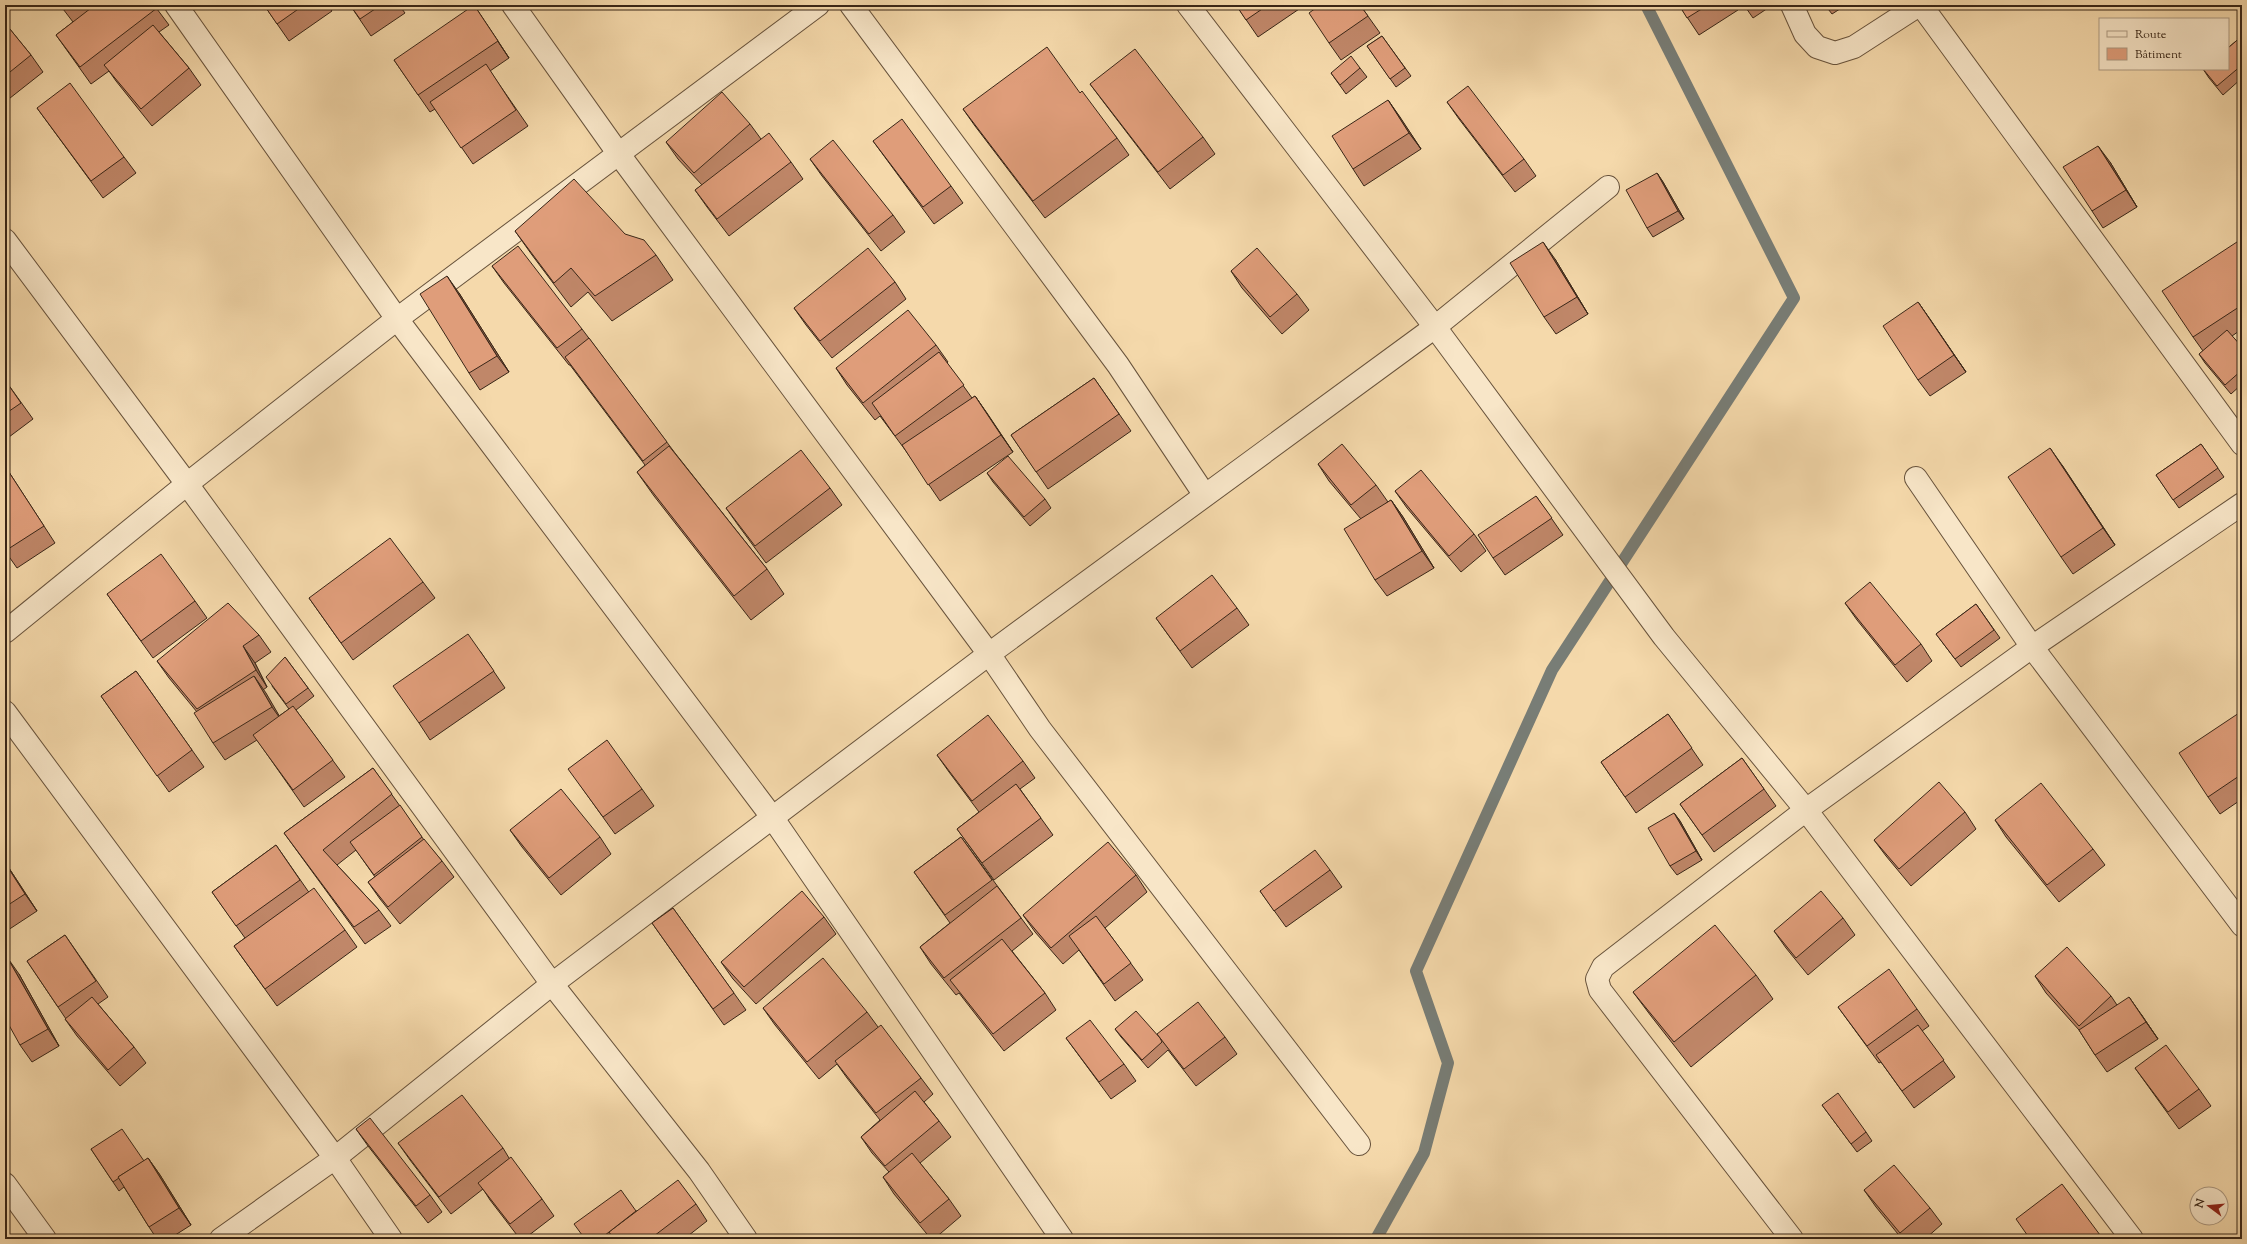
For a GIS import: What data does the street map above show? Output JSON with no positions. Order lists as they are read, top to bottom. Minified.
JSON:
{"legend":["Route","Bâtiment"],"north":"left"}
